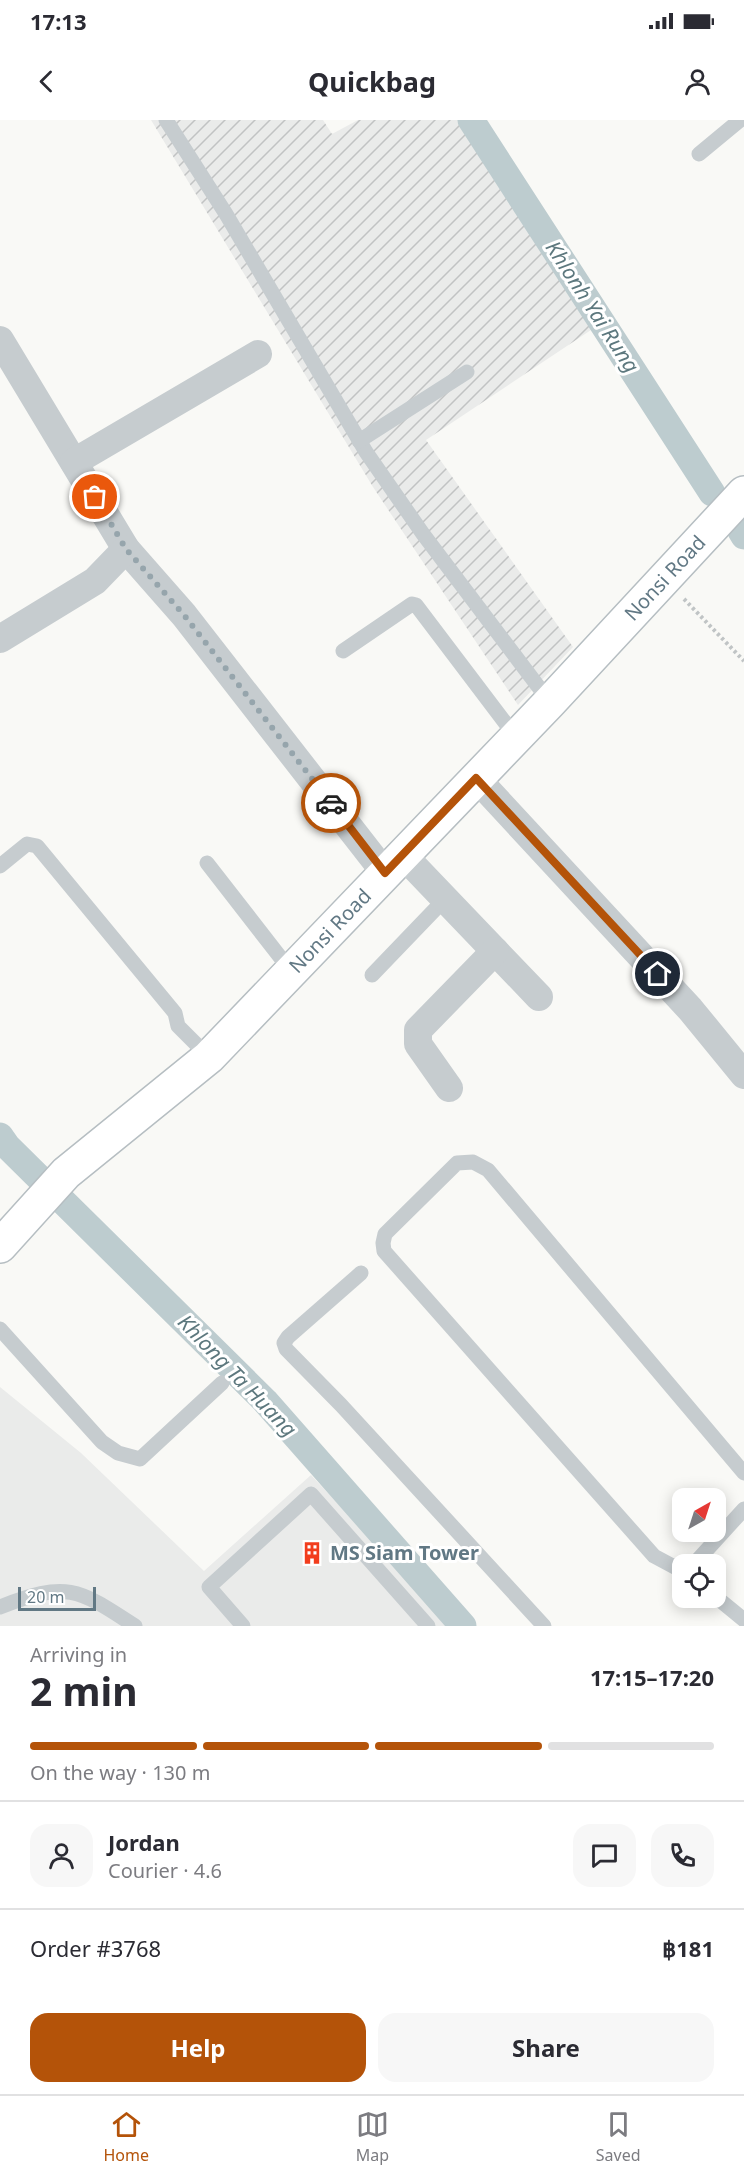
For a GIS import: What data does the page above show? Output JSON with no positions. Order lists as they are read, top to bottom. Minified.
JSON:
{"streets":{"street":["Nonsi Road"]},"water":["Khlonh Yai Rung","Khlong Ta Huang"],"places":{"building":["MS Siam Tower"]},"scale_bar":"20 m","north":"top right","page":{"status":"17:13","header":"Quickbag","scale":"20 m","heading":["2 min","Arriving in","17:15–17:20"],"panel":["Jordan","Courier · 4.6","Order #3768","฿181"],"bar":"On the way · 130 m","buttons":["Help","Share"],"tabs":["Home","Map","Saved"]}}
